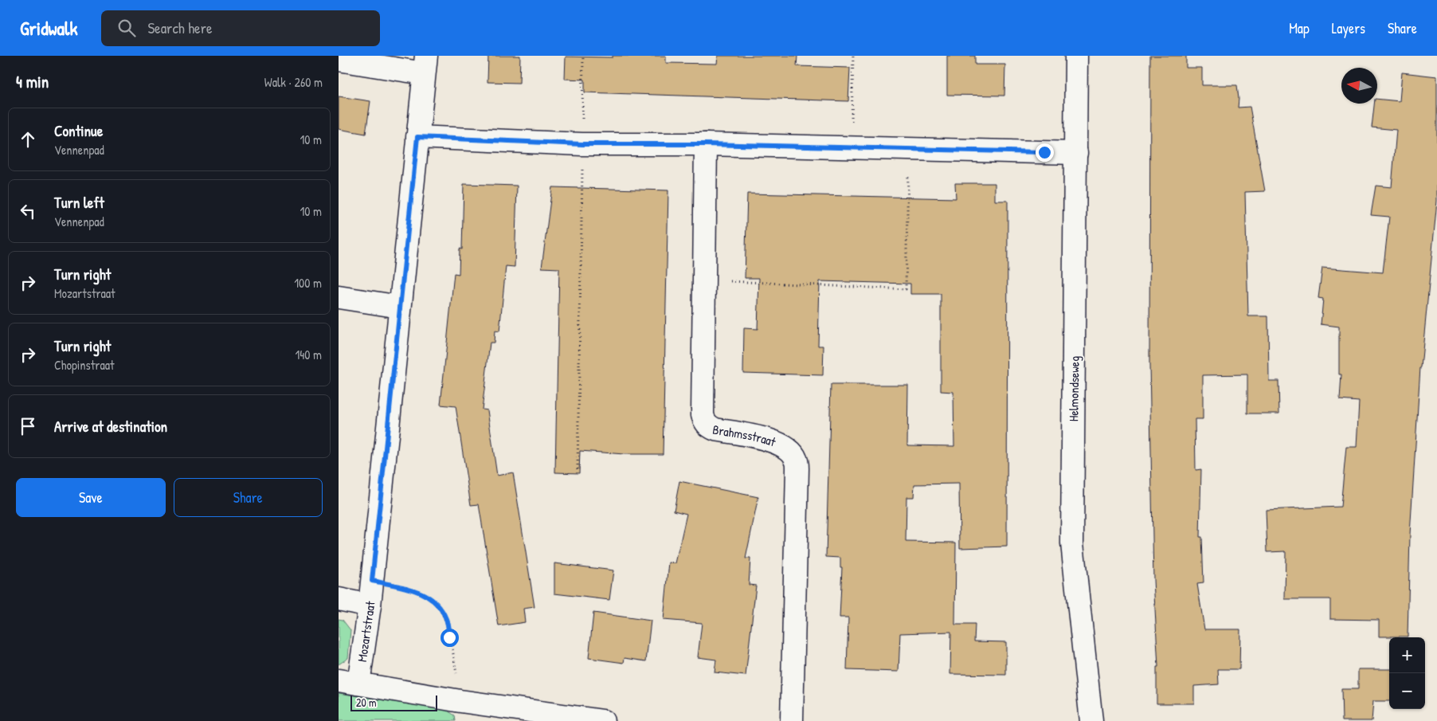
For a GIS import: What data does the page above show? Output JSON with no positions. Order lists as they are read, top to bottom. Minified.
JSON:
{"streets":{"street":["Helmondseweg","Brahmsstraat","Mozartstraat"]},"scale_bar":"20 m","north":"left","page":{"header":"Gridwalk","search":"Search here","nav":["Map","Layers","Share"],"heading":["4 min","Walk · 260 m"],"list":[["Continue","Vennenpad","10 m"],["Turn left","Vennenpad","10 m"],["Turn right","Mozartstraat","100 m"],["Turn right","Chopinstraat","140 m"],"Arrive at destination"],"buttons":["Save","Share"],"map_buttons":["+","−"],"scale":"20 m"}}
